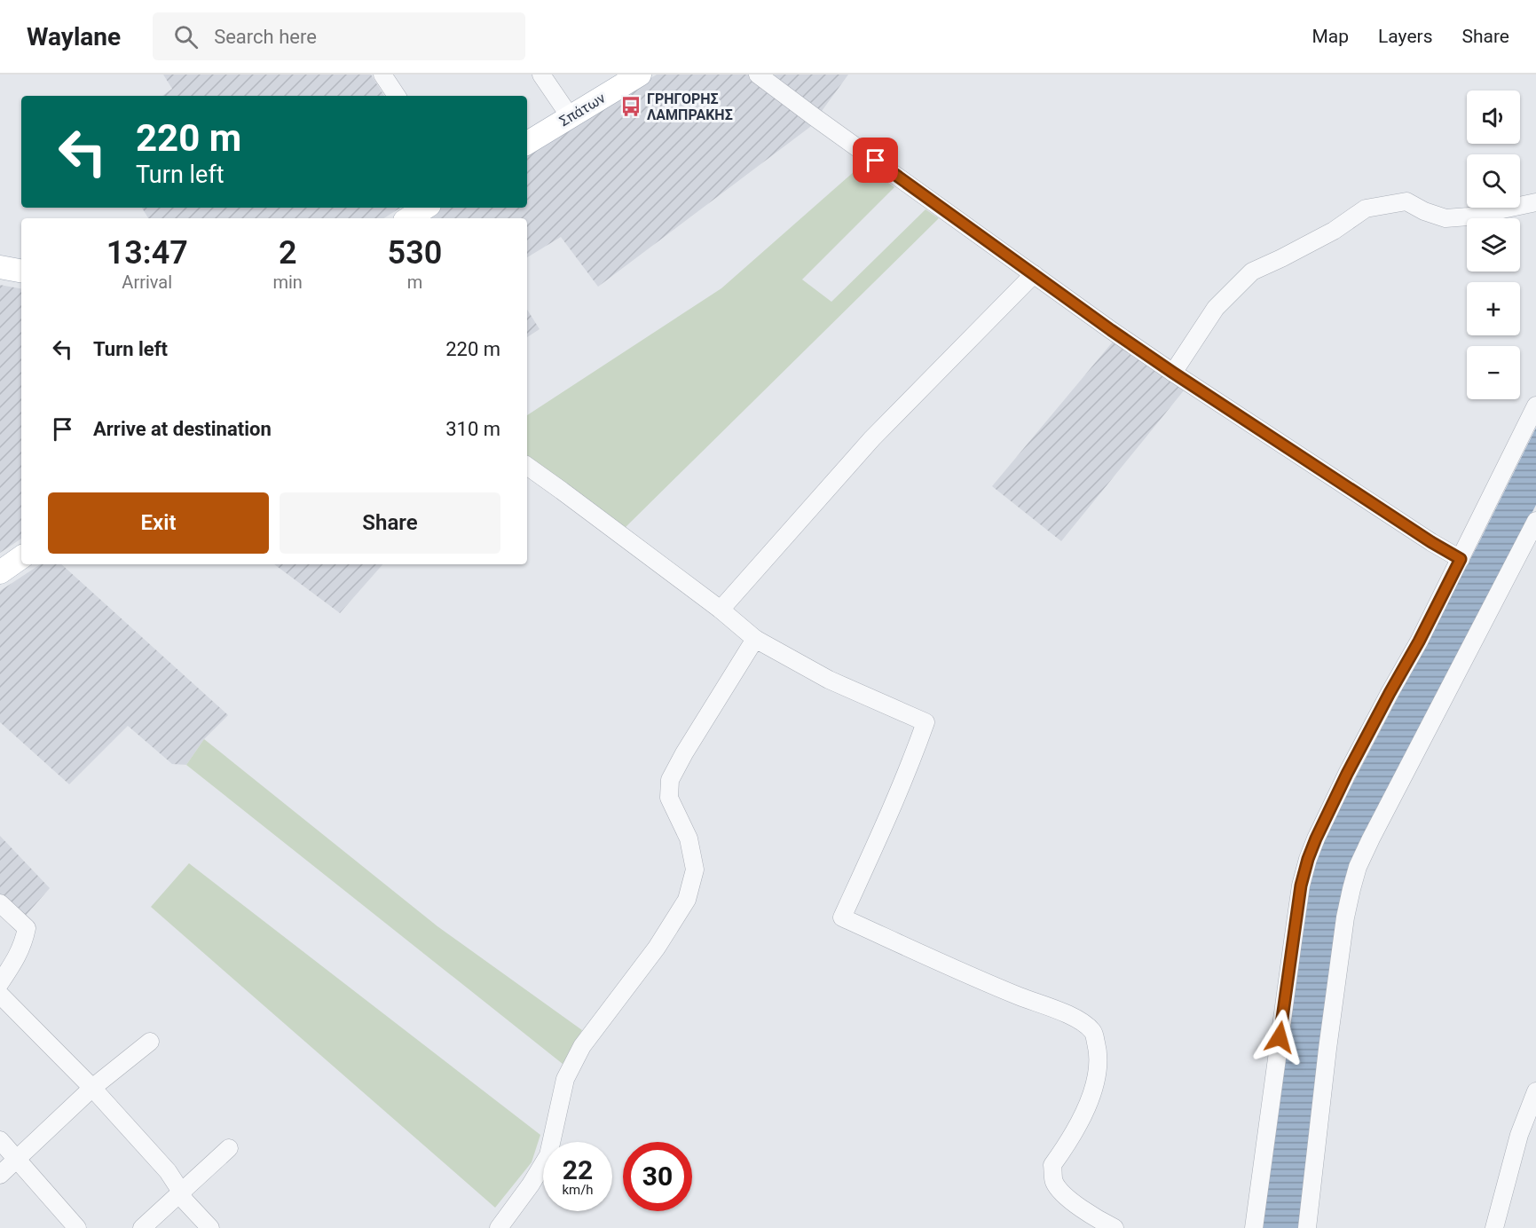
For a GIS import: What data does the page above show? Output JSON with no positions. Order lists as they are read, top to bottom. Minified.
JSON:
{"streets":{"main road":["Σπάτων"]},"places":{"bus stop":["ΓΡΗΓΟΡΗΣ ΛΑΜΠΡΑΚΗΣ"]},"page":{"header":"Waylane","search":"Search here","nav":["Map","Layers","Share"],"map_buttons":["+","−"],"turn":["220 m","Turn left"],"eta":["13:47","Arrival","2","min","530","m"],"list":[{"name":"Turn left","value":"220 m"},{"name":"Arrive at destination","value":"310 m"}],"buttons":["Exit","Share"],"speed":"22 km/h","limit":"30"}}
